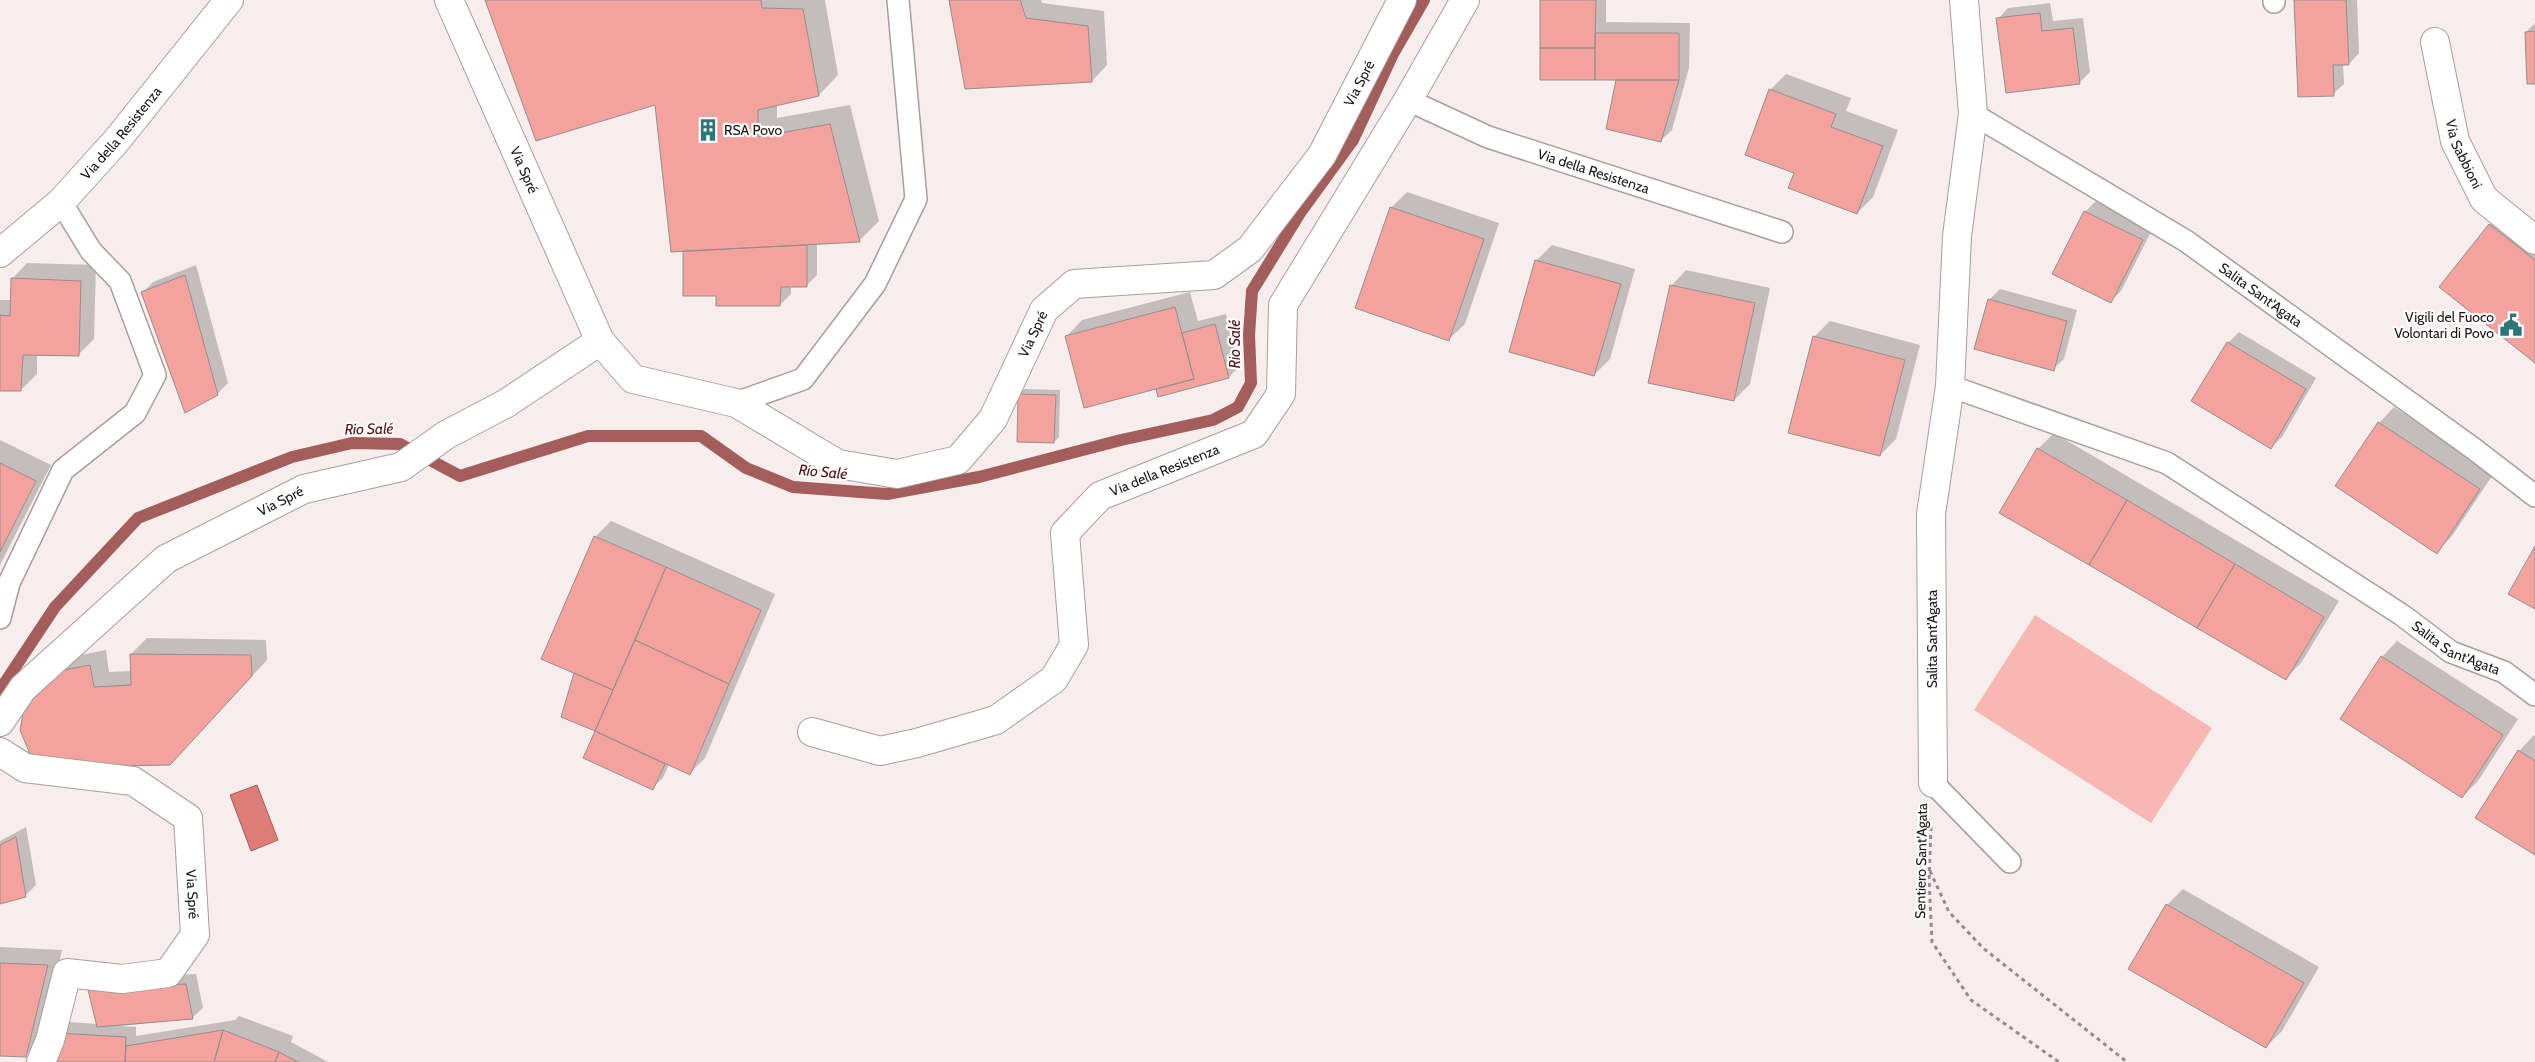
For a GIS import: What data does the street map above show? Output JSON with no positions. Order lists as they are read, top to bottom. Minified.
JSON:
{"streets":{"street":["Via Spré","Via della Resistenza","Via Sabbioni","Salita Sant'Agata"],"path":["Sentiero Sant'Agata"]},"crossings":[["Salita Sant'Agata","Sentiero Sant'Agata"]],"water":["Rio Salé"],"places":{"building":["RSA Povo"],"public building":["Vigili del Fuoco Volontari di Povo"]}}
